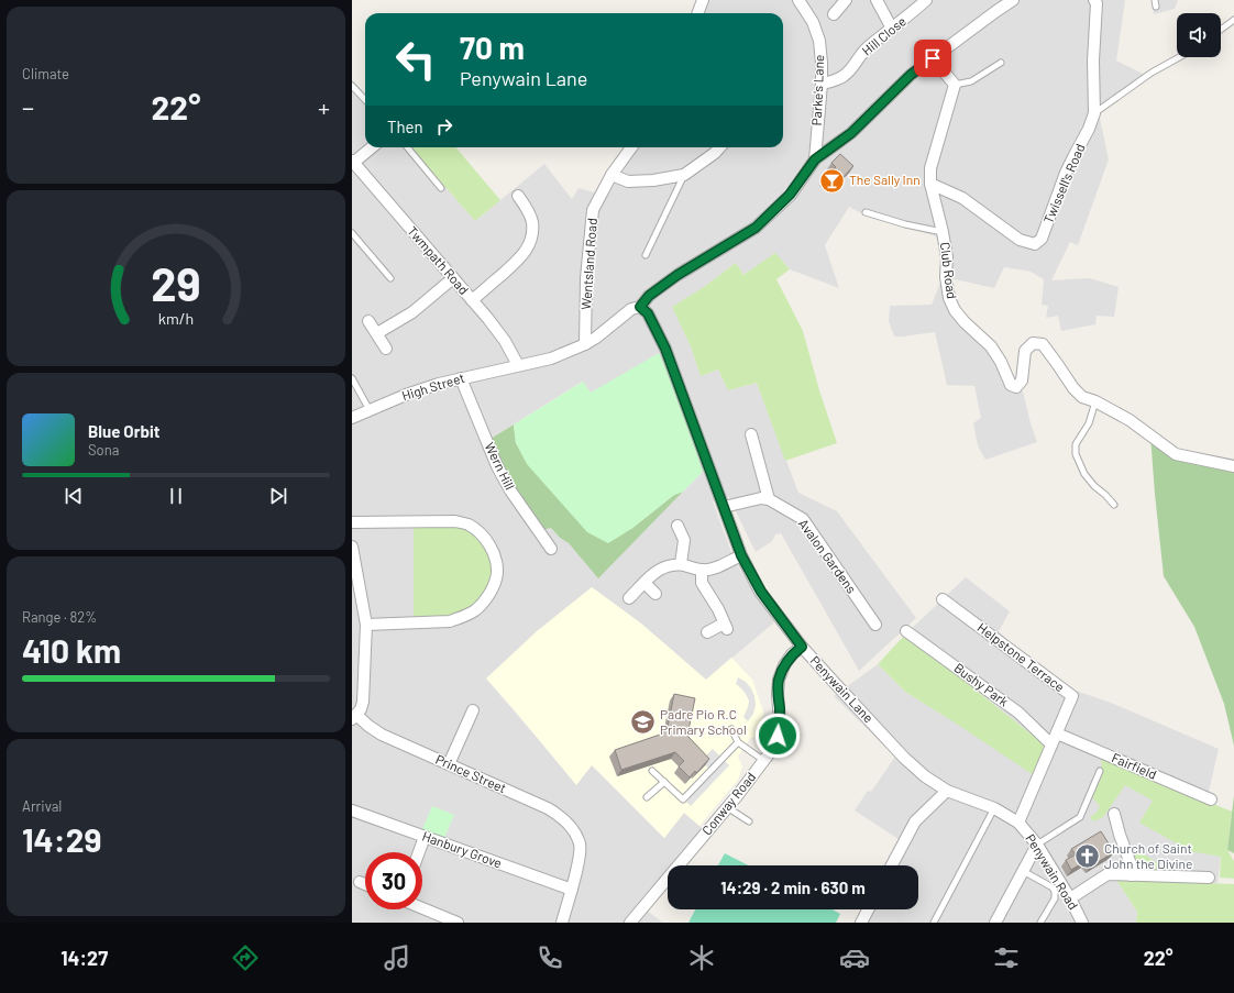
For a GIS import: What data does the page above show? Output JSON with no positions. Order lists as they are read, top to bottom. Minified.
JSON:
{"streets":{"street":["Hill Close","Parke's Lane","Twissell's Road","Twmpath Road","Wentsland Road","Club Road","High Street","Wern Hill","Avalon Gardens","Helpstone Terrace","Bushy Park","Penywain Lane","Fairfield","Prince Street","Conway Road","Hanbury Grove","Penywain Road"]},"crossings":[["Hill Close","Parke's Lane"],["Parke's Lane","High Street"],["Twissell's Road","Club Road"],["Twmpath Road","High Street"],["Wentsland Road","High Street"],["High Street","Wern Hill"],["High Street","Penywain Lane"],["Helpstone Terrace","Bushy Park"],["Helpstone Terrace","Fairfield"],["Helpstone Terrace","Penywain Road"],["Penywain Lane","Conway Road"],["Penywain Lane","Penywain Road"],["Prince Street","Hanbury Grove"]],"places":{"bar":["The Sally Inn"],"school or university":["Padre Pio R.C Primary School"],"church":["Church of Saint John the Divine"]},"page":{"tile":["Climate",["Range · 82%","410 km"],["Arrival","14:29"]],"turn":["70 m","Penywain Lane"],"heat":["−","22°","+"],"then":"Then","song":["Blue Orbit","Sona"],"limit":"30","trip":"14:29 · 2 min · 630 m","tabs":["14:27","22°"],"gauge":["29","km/h"]}}
